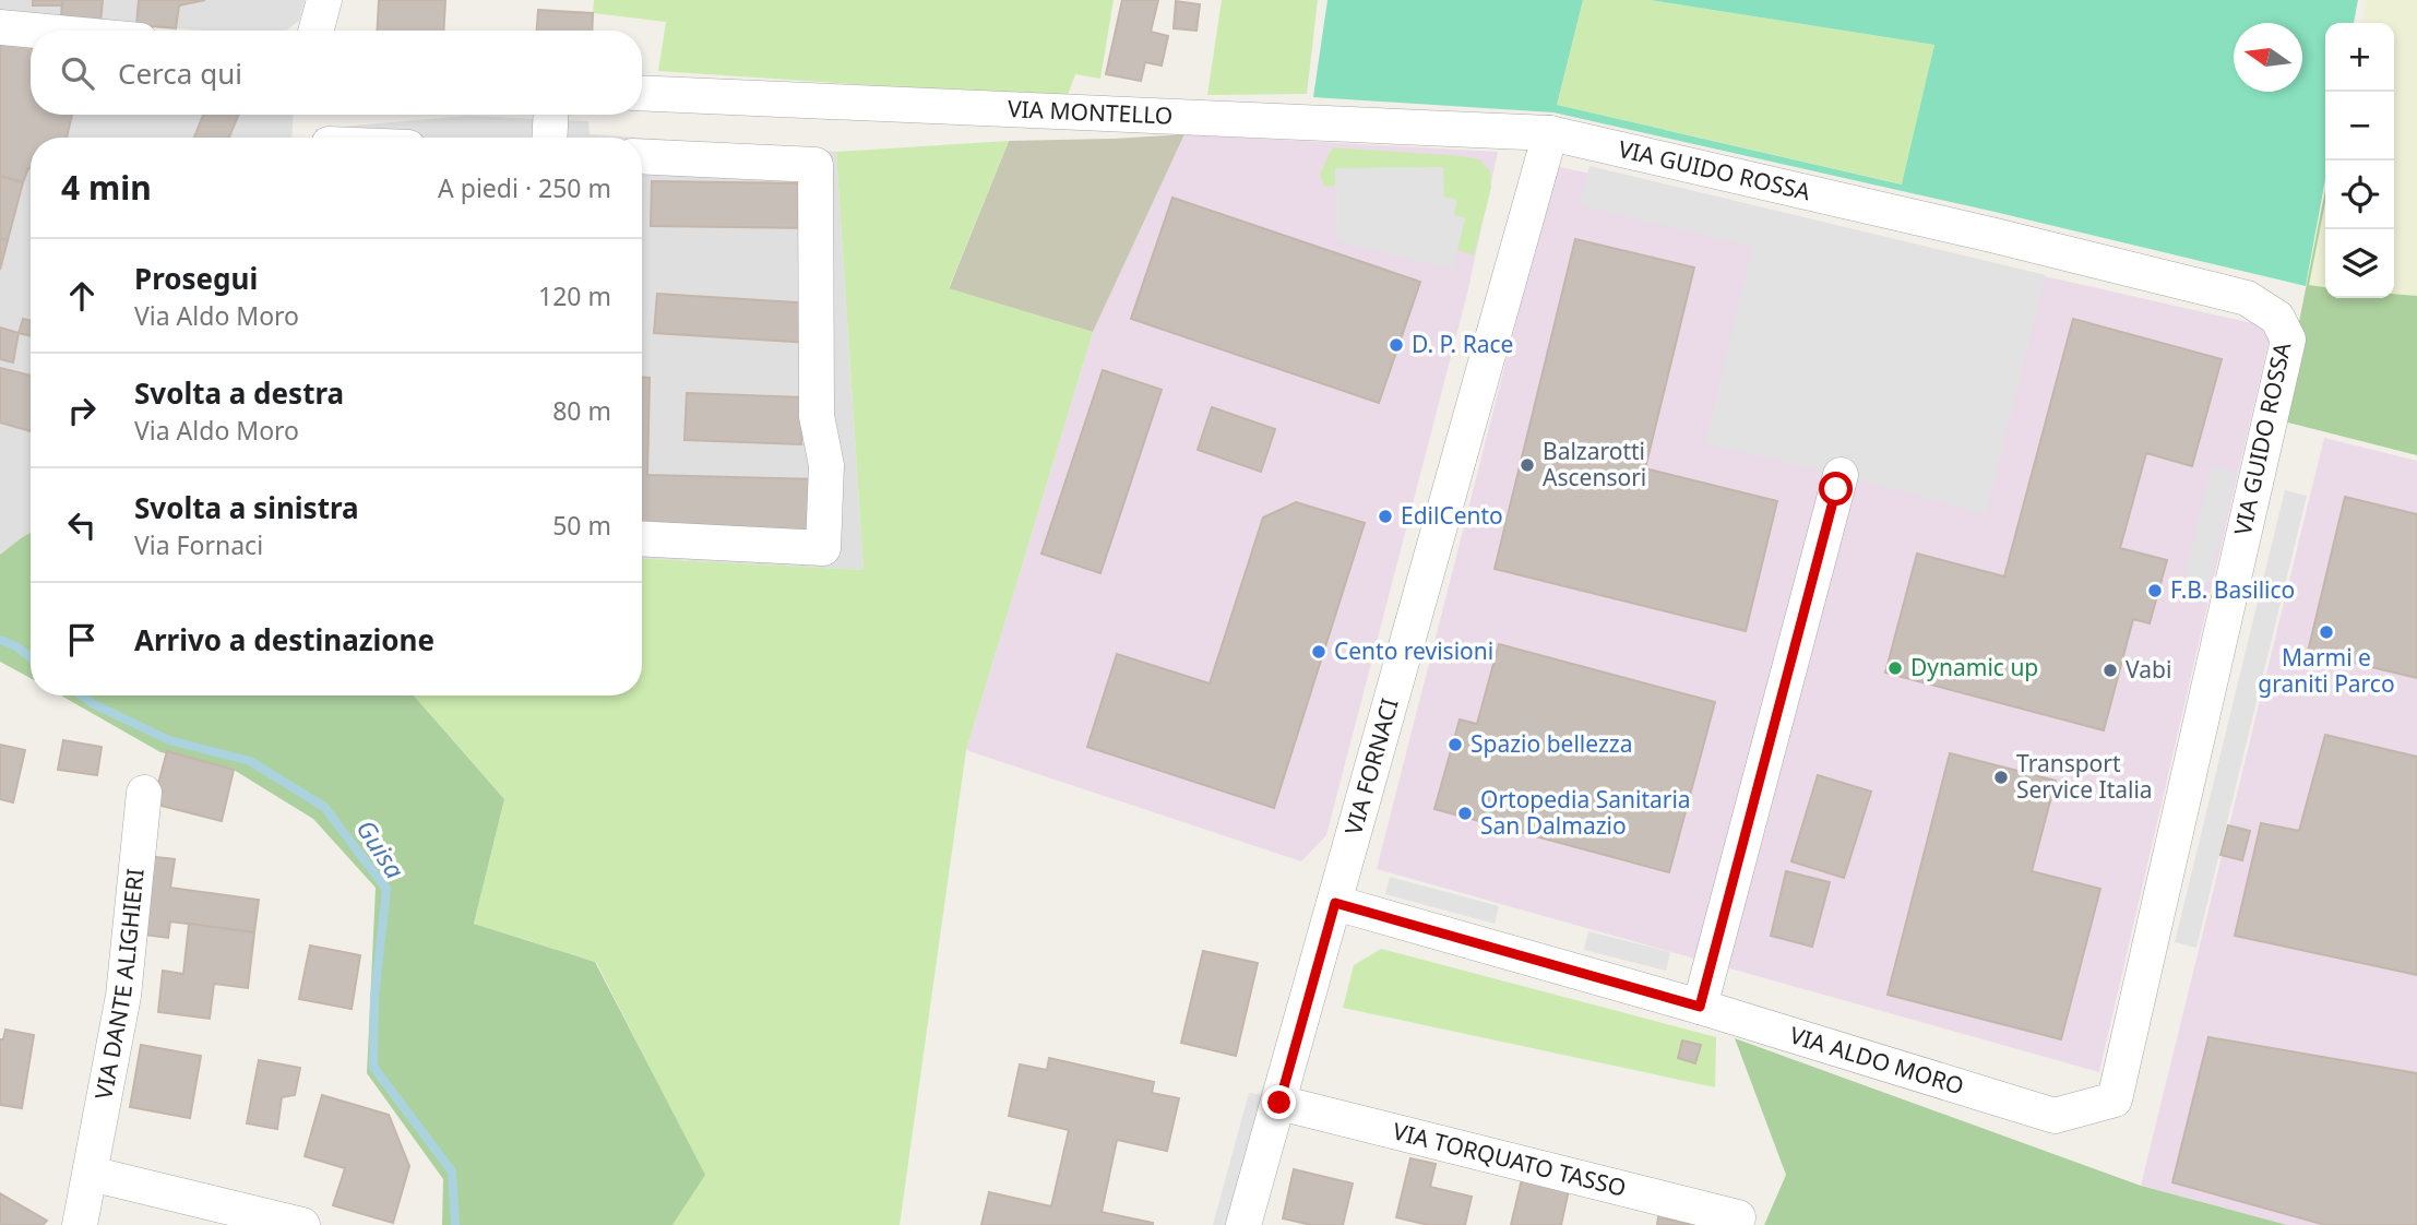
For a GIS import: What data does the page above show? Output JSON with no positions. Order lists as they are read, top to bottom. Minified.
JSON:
{"streets":{"street":["VIA MONTELLO","VIA GUIDO ROSSA","VIA FORNACI","VIA DANTE ALIGHIERI","VIA ALDO MORO","VIA TORQUATO TASSO"]},"crossings":[["VIA MONTELLO","VIA GUIDO ROSSA"],["VIA MONTELLO","VIA FORNACI"],["VIA GUIDO ROSSA","VIA FORNACI"],["VIA GUIDO ROSSA","VIA ALDO MORO"],["VIA FORNACI","VIA ALDO MORO"],["VIA FORNACI","VIA TORQUATO TASSO"]],"water":["Guisa"],"places":["D. P. Race","Balzarotti Ascensori","EdilCento","F.B. Basilico","Marmi e graniti Parco","Cento revisioni","Dynamic up","Vabi","Spazio bellezza","Transport Service Italia","Ortopedia Sanitaria San Dalmazio"],"north":"left","page":{"map_buttons":["+","−"],"search":"Cerca qui","heading":["4 min","A piedi · 250 m"],"list":[["Prosegui","Via Aldo Moro","120 m"],["Svolta a destra","Via Aldo Moro","80 m"],["Svolta a sinistra","Via Fornaci","50 m"],"Arrivo a destinazione"]}}
